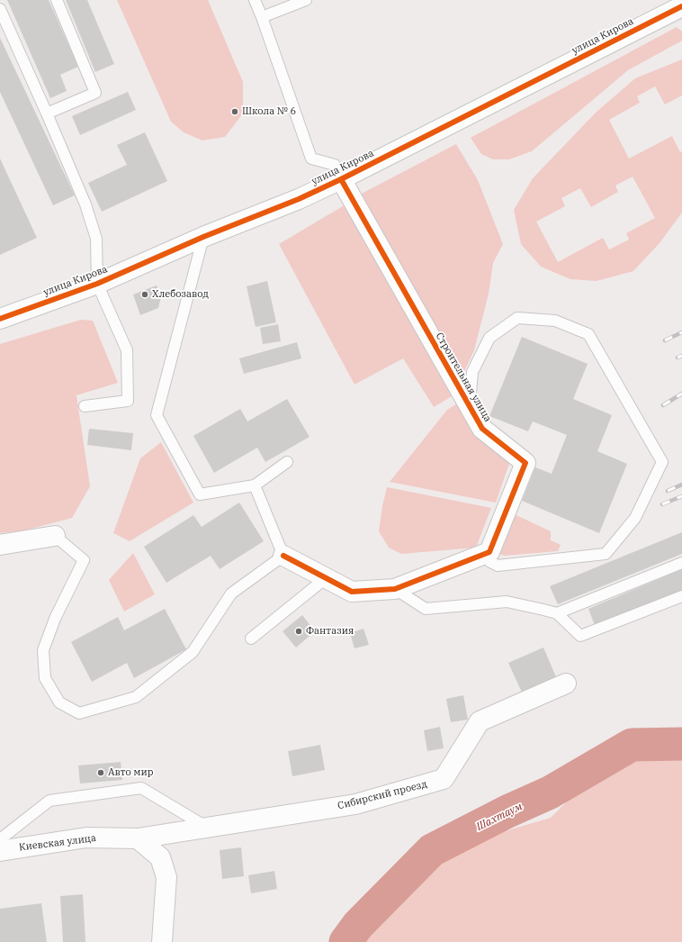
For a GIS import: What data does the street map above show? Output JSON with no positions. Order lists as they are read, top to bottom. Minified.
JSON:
{"streets":{"street":["улица Кирова","Строительная улица","Сибирский проезд","Киевская улица"]},"crossings":[["улица Кирова","Строительная улица"],["Сибирский проезд","Киевская улица"]],"water":["Шахтаум"],"places":["Школа № 6","Хлебозавод","Фантазия","Авто мир"]}
